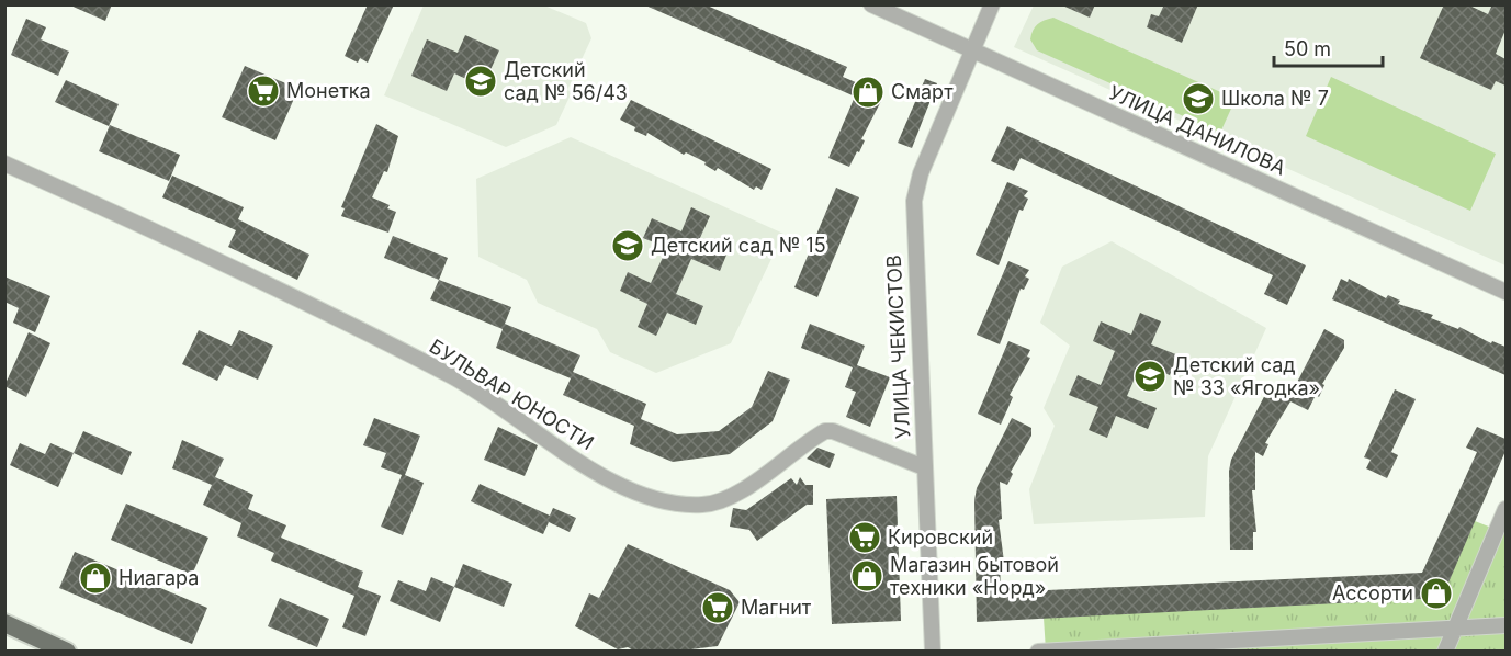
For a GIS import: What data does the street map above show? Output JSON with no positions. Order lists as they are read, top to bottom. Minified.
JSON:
{"streets":{"street":["УЛИЦА ДАНИЛОВА","УЛИЦА ЧЕКИСТОВ","БУЛЬВАР ЮНОСТИ"]},"crossings":[["УЛИЦА ДАНИЛОВА","УЛИЦА ЧЕКИСТОВ"],["УЛИЦА ЧЕКИСТОВ","БУЛЬВАР ЮНОСТИ"]],"places":{"school or university":["Детский сад № 56/43","Школа № 7","Детский сад № 15","Детский сад № 33 «Ягодка»"],"supermarket":["Монетка","Кировский","Магнит"],"shop":["Смарт","Магазин бытовой техники «Норд»","Ниагара","Ассорти"]},"scale_bar":"50 m"}
